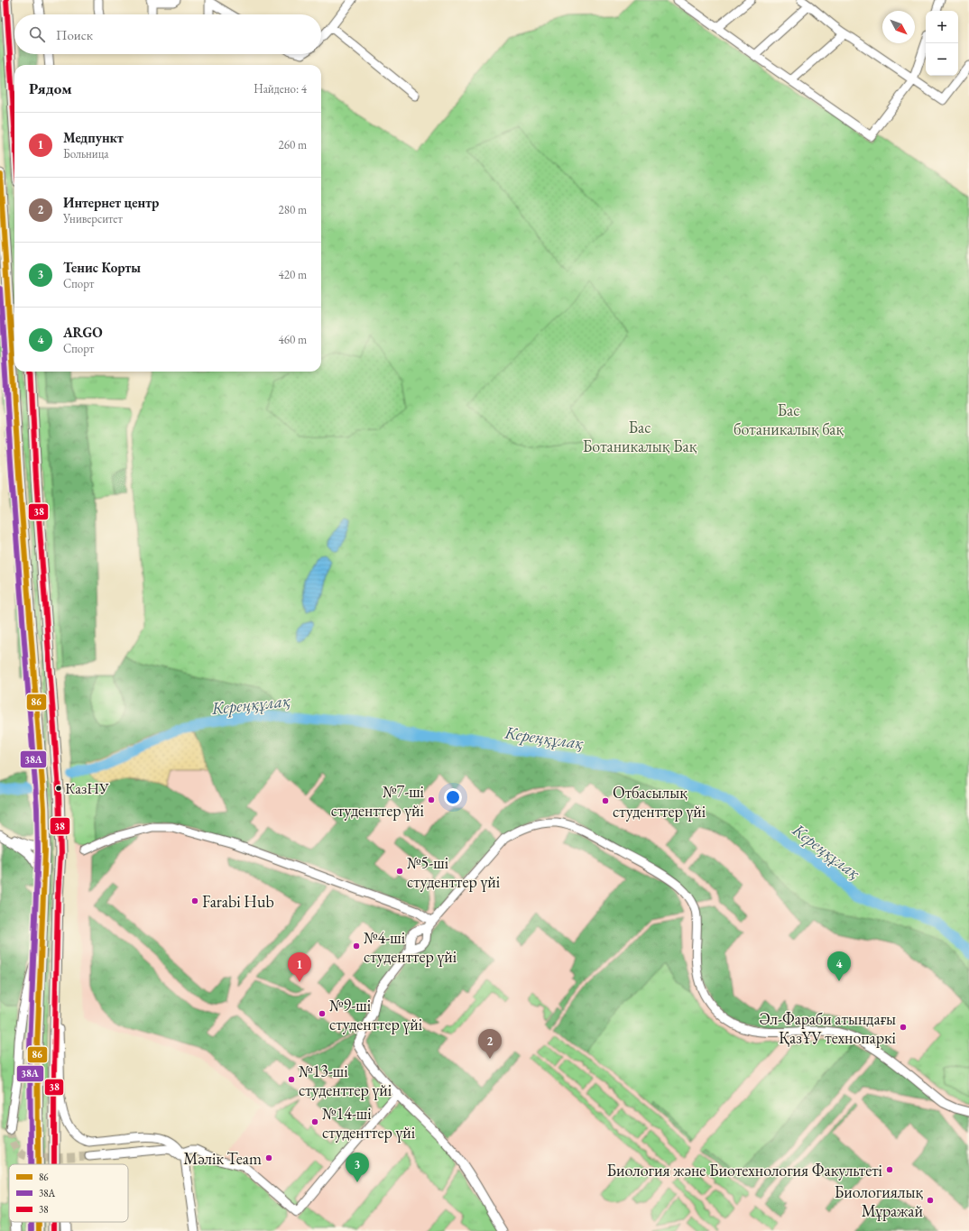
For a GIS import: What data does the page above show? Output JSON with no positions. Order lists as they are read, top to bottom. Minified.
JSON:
{"water":["Кереңқұлақ"],"parks":["Бас ботаникалық бақ","Бас Ботаникалық Бақ"],"places":["КазНУ","№7-ші студенттер үйі","Отбасылық студенттер үйі","№5-ші студенттер үйі","Farabi Hub","№4-ші студенттер үйі","№9-ші студенттер үйі","Әл-Фараби атындағы ҚазҰУ технопаркі","№13-ші студенттер үйі","№14-ші студенттер үйі","Мәлік Team","Биология және Биотехнология Факультеті","Биологиялық Мұражай"],"lines":["transit line 38","transit line 86","transit line 38А"],"legend":["86","38А","38"],"north":"bottom right","page":{"map_buttons":["+","−"],"search":"Поиск","heading":["Рядом","Найдено: 4"],"list":[{"mark":"1","name":"Медпункт","note":"Больница","value":"260 m"},{"mark":"2","name":"Интернет центр","note":"Университет","value":"280 m"},{"mark":"3","name":"Тенис Корты","note":"Спорт","value":"420 m"},{"mark":"4","name":"ARGO","note":"Спорт","value":"460 m"}],"pins":["4","1","2","3"]}}
